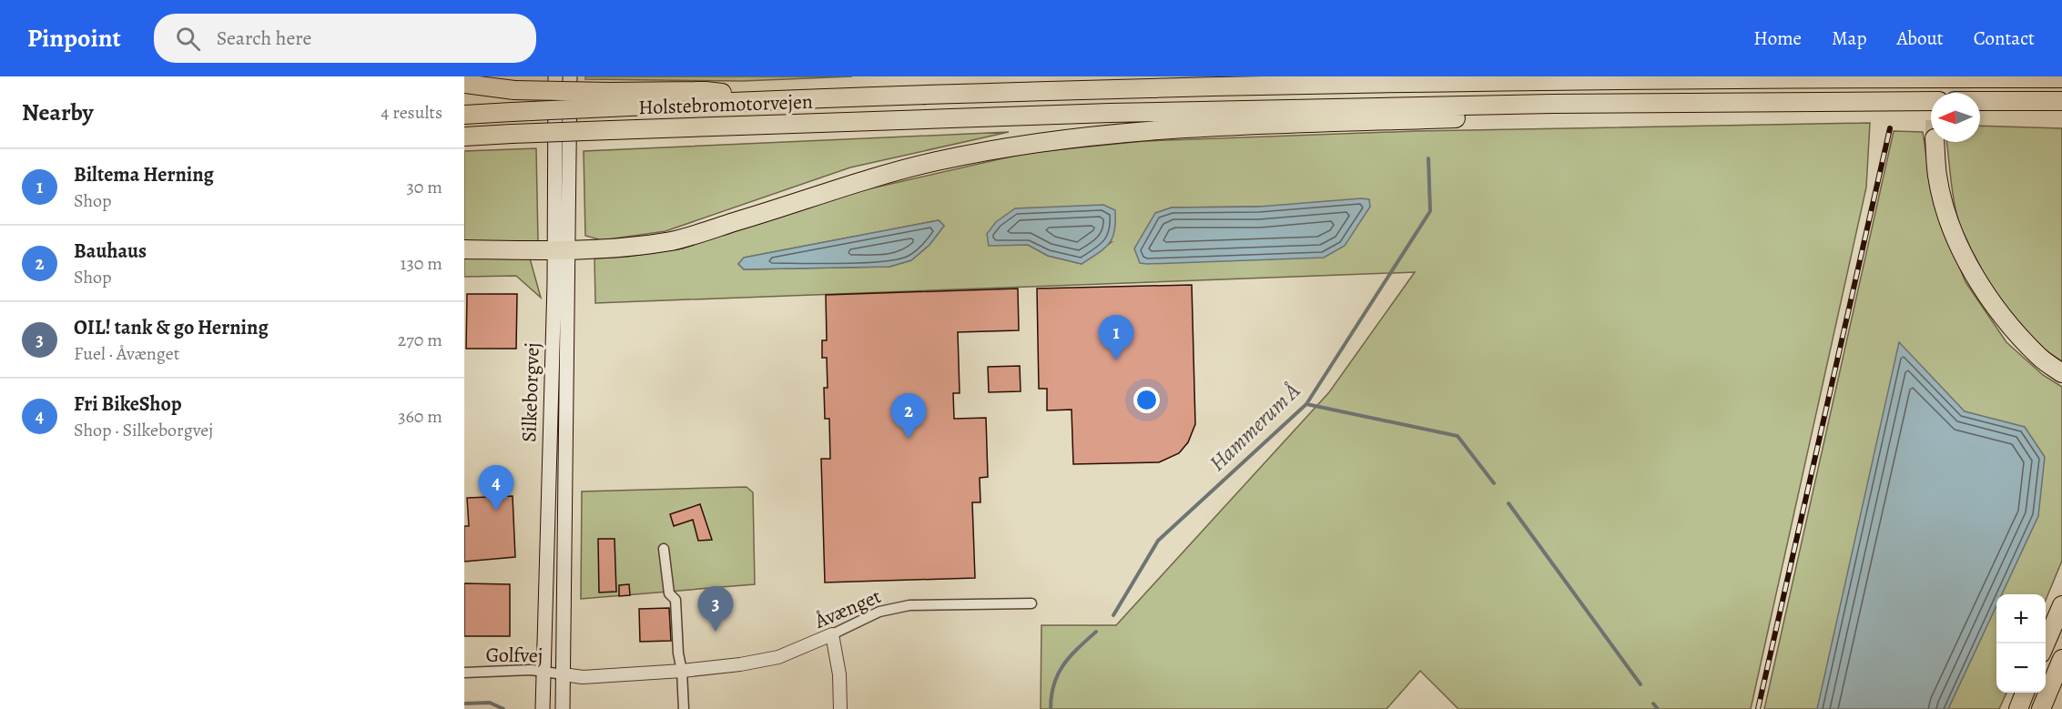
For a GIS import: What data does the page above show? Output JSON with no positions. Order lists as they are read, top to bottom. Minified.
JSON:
{"streets":{"highway":["Holstebromotorvejen"],"main road":["Silkeborgvej"],"street":["Åvænget","Golfvej"]},"crossings":[["Silkeborgvej","Åvænget"],["Silkeborgvej","Golfvej"],["Åvænget","Golfvej"]],"water":["Hammerum Å"],"north":"left","page":{"header":"Pinpoint","search":"Search here","nav":["Home","Map","About","Contact"],"heading":["Nearby","4 results"],"list":[{"mark":"1","name":"Biltema Herning","note":"Shop","value":"30 m"},{"mark":"2","name":"Bauhaus","note":"Shop","value":"130 m"},{"mark":"3","name":"OIL! tank & go Herning","note":"Fuel · Åvænget","value":"270 m"},{"mark":"4","name":"Fri BikeShop","note":"Shop · Silkeborgvej","value":"360 m"}],"pins":["1","2","4","3"],"map_buttons":["+","−"]}}
